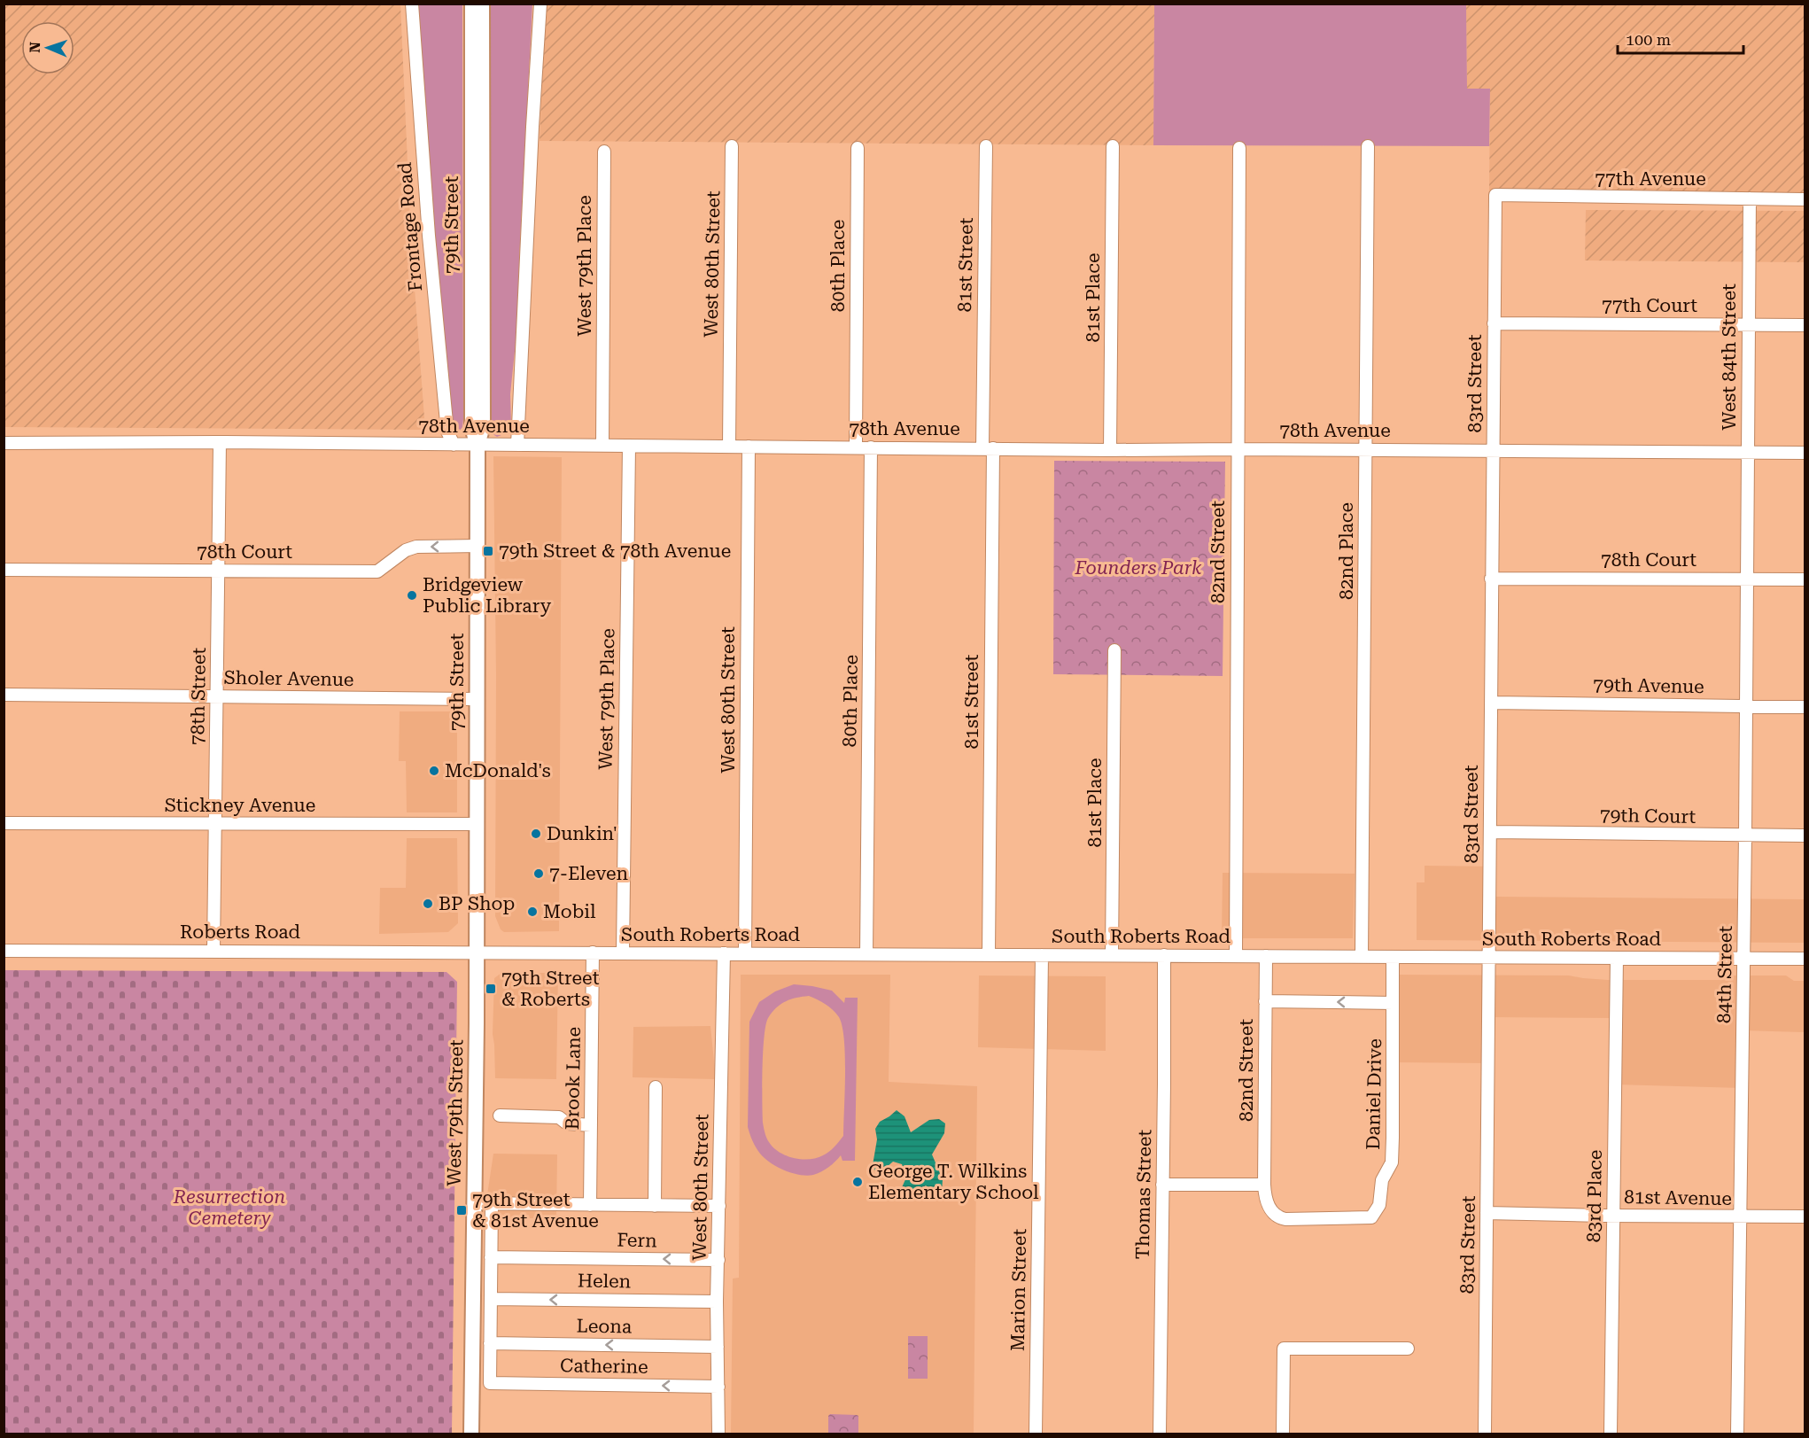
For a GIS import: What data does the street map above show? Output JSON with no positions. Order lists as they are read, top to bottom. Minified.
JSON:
{"streets":{"main road":["79th Street","West 79th Street"],"street":["77th Avenue","Frontage Road","West 80th Street","81st Street","West 79th Place","80th Place","81st Place","77th Court","West 84th Street","83rd Street","78th Avenue","82nd Place","78th Court","82nd Street","Sholer Avenue","79th Avenue","78th Street","Stickney Avenue","79th Court","Roberts Road","South Roberts Road","84th Street","Brook Lane","Daniel Drive","Thomas Street","83rd Place","81st Avenue","Fern","Helen","Marion Street","Leona","Catherine"]},"crossings":[["77th Avenue","West 84th Street"],["77th Avenue","83rd Street"],["79th Street","78th Avenue"],["79th Street","78th Court"],["79th Street","Sholer Avenue"],["79th Street","Stickney Avenue"],["79th Street","West 79th Street"],["Frontage Road","78th Avenue"],["West 80th Street","78th Avenue"],["West 80th Street","South Roberts Road"],["West 80th Street","Fern"],["West 80th Street","Helen"],["West 80th Street","Leona"],["West 80th Street","Catherine"],["81st Street","78th Avenue"],["81st Street","South Roberts Road"],["West 79th Place","78th Avenue"],["West 79th Place","South Roberts Road"],["80th Place","78th Avenue"],["80th Place","South Roberts Road"],["81st Place","78th Avenue"],["81st Place","South Roberts Road"],["77th Court","West 84th Street"],["77th Court","83rd Street"],["West 84th Street","78th Avenue"],["West 84th Street","84th Street"],["83rd Street","78th Avenue"],["83rd Street","78th Court"],["83rd Street","79th Avenue"],["83rd Street","79th Court"],["83rd Street","South Roberts Road"],["83rd Street","81st Avenue"],["78th Avenue","82nd Place"],["78th Avenue","82nd Street"],["78th Avenue","78th Street"],["82nd Place","South Roberts Road"],["78th Court","78th Street"],["78th Court","84th Street"],["82nd Street","South Roberts Road"],["82nd Street","Daniel Drive"],["Sholer Avenue","78th Street"],["79th Avenue","84th Street"],["78th Street","Stickney Avenue"],["78th Street","Roberts Road"],["Stickney Avenue","West 79th Street"],["79th Court","84th Street"],["Roberts Road","South Roberts Road"],["Roberts Road","West 79th Street"],["South Roberts Road","84th Street"],["South Roberts Road","Brook Lane"],["South Roberts Road","Daniel Drive"],["South Roberts Road","West 79th Street"],["South Roberts Road","Thomas Street"],["South Roberts Road","83rd Place"],["South Roberts Road","Marion Street"],["84th Street","81st Avenue"],["83rd Place","81st Avenue"],["Leona","Catherine"]],"one_way":["Leona","Catherine"],"parks":["Founders Park","Resurrection Cemetery"],"places":{"transit":["79th Street & 78th Avenue","79th Street & Roberts","79th Street & 81st Avenue"],"other":["Bridgeview Public Library","McDonald's","Dunkin'","7-Eleven","BP Shop","Mobil","George T. Wilkins Elementary School"]},"scale_bar":"100 m","north":"left"}
